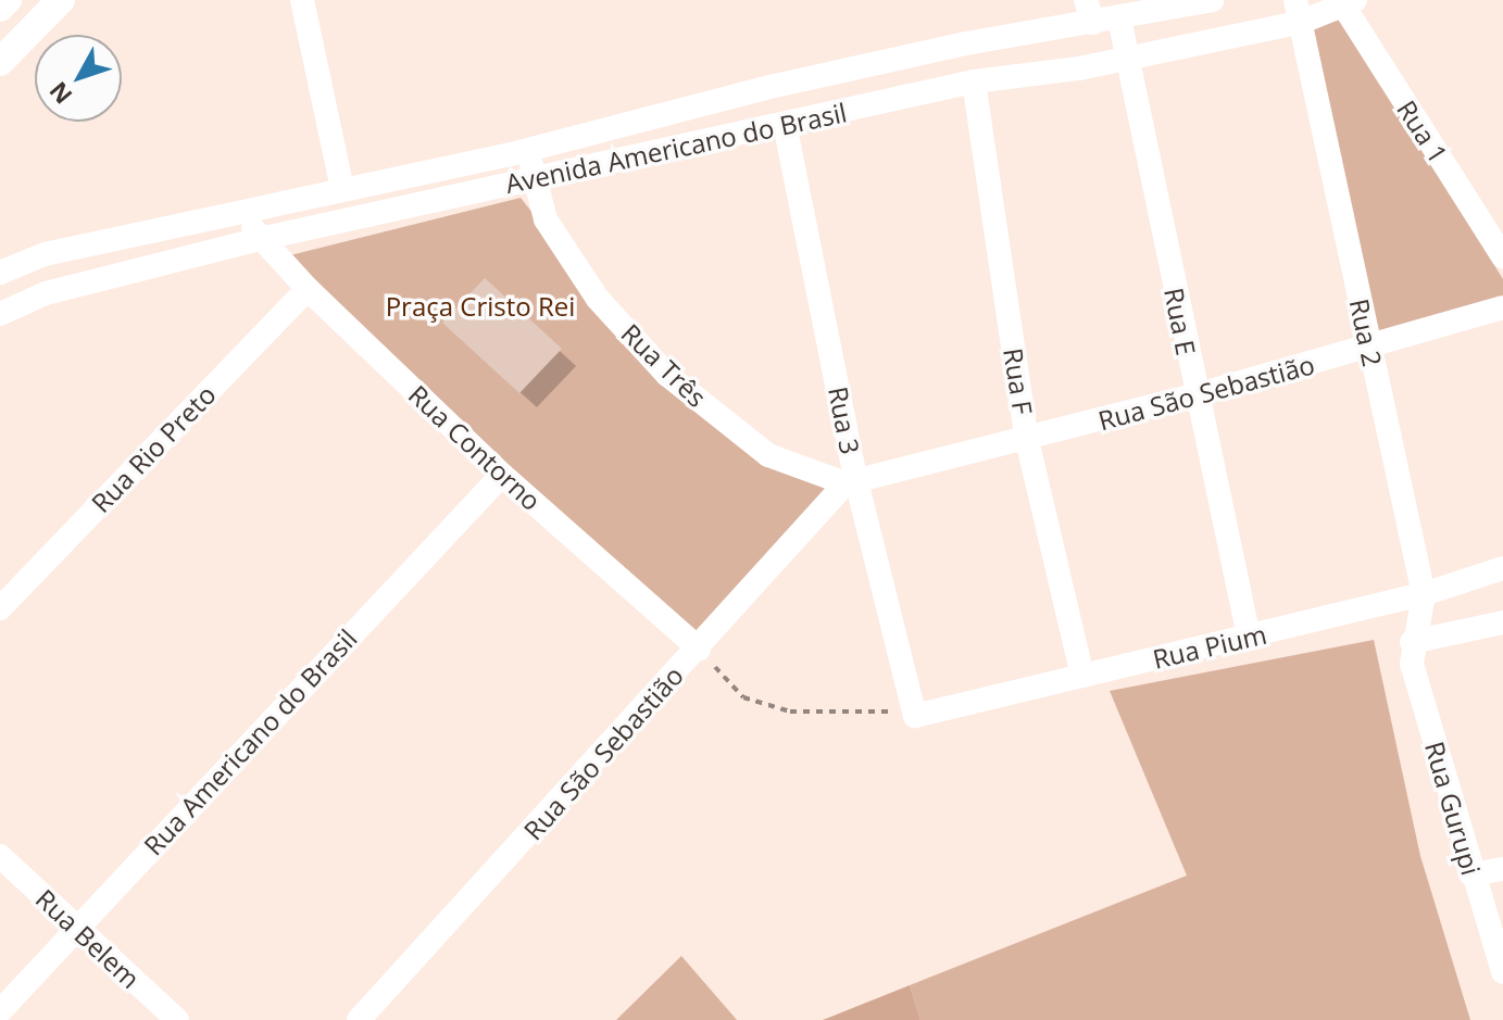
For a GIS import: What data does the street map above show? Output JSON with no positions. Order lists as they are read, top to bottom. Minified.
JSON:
{"streets":{"street":["Rua 1","Avenida Americano do Brasil","Rua E","Rua 2","Rua Três","Rua F","Rua São Sebastião","Rua 3","Rua Contorno","Rua Rio Preto","Rua Pium","Rua Americano do Brasil","Rua Gurupi","Rua Belem"]},"crossings":[["Rua 1","Avenida Americano do Brasil"],["Avenida Americano do Brasil","Rua E"],["Avenida Americano do Brasil","Rua 2"],["Avenida Americano do Brasil","Rua Três"],["Avenida Americano do Brasil","Rua F"],["Avenida Americano do Brasil","Rua 3"],["Avenida Americano do Brasil","Rua Contorno"],["Rua E","Rua São Sebastião"],["Rua E","Rua Pium"],["Rua 2","Rua São Sebastião"],["Rua 2","Rua Pium"],["Rua 2","Rua Gurupi"],["Rua Três","Rua São Sebastião"],["Rua Três","Rua 3"],["Rua F","Rua São Sebastião"],["Rua F","Rua Pium"],["Rua São Sebastião","Rua 3"],["Rua São Sebastião","Rua Contorno"],["Rua 3","Rua Pium"],["Rua Contorno","Rua Rio Preto"],["Rua Contorno","Rua Americano do Brasil"],["Rua Americano do Brasil","Rua Belem"]],"parks":["Praça Cristo Rei"],"north":"bottom left"}
